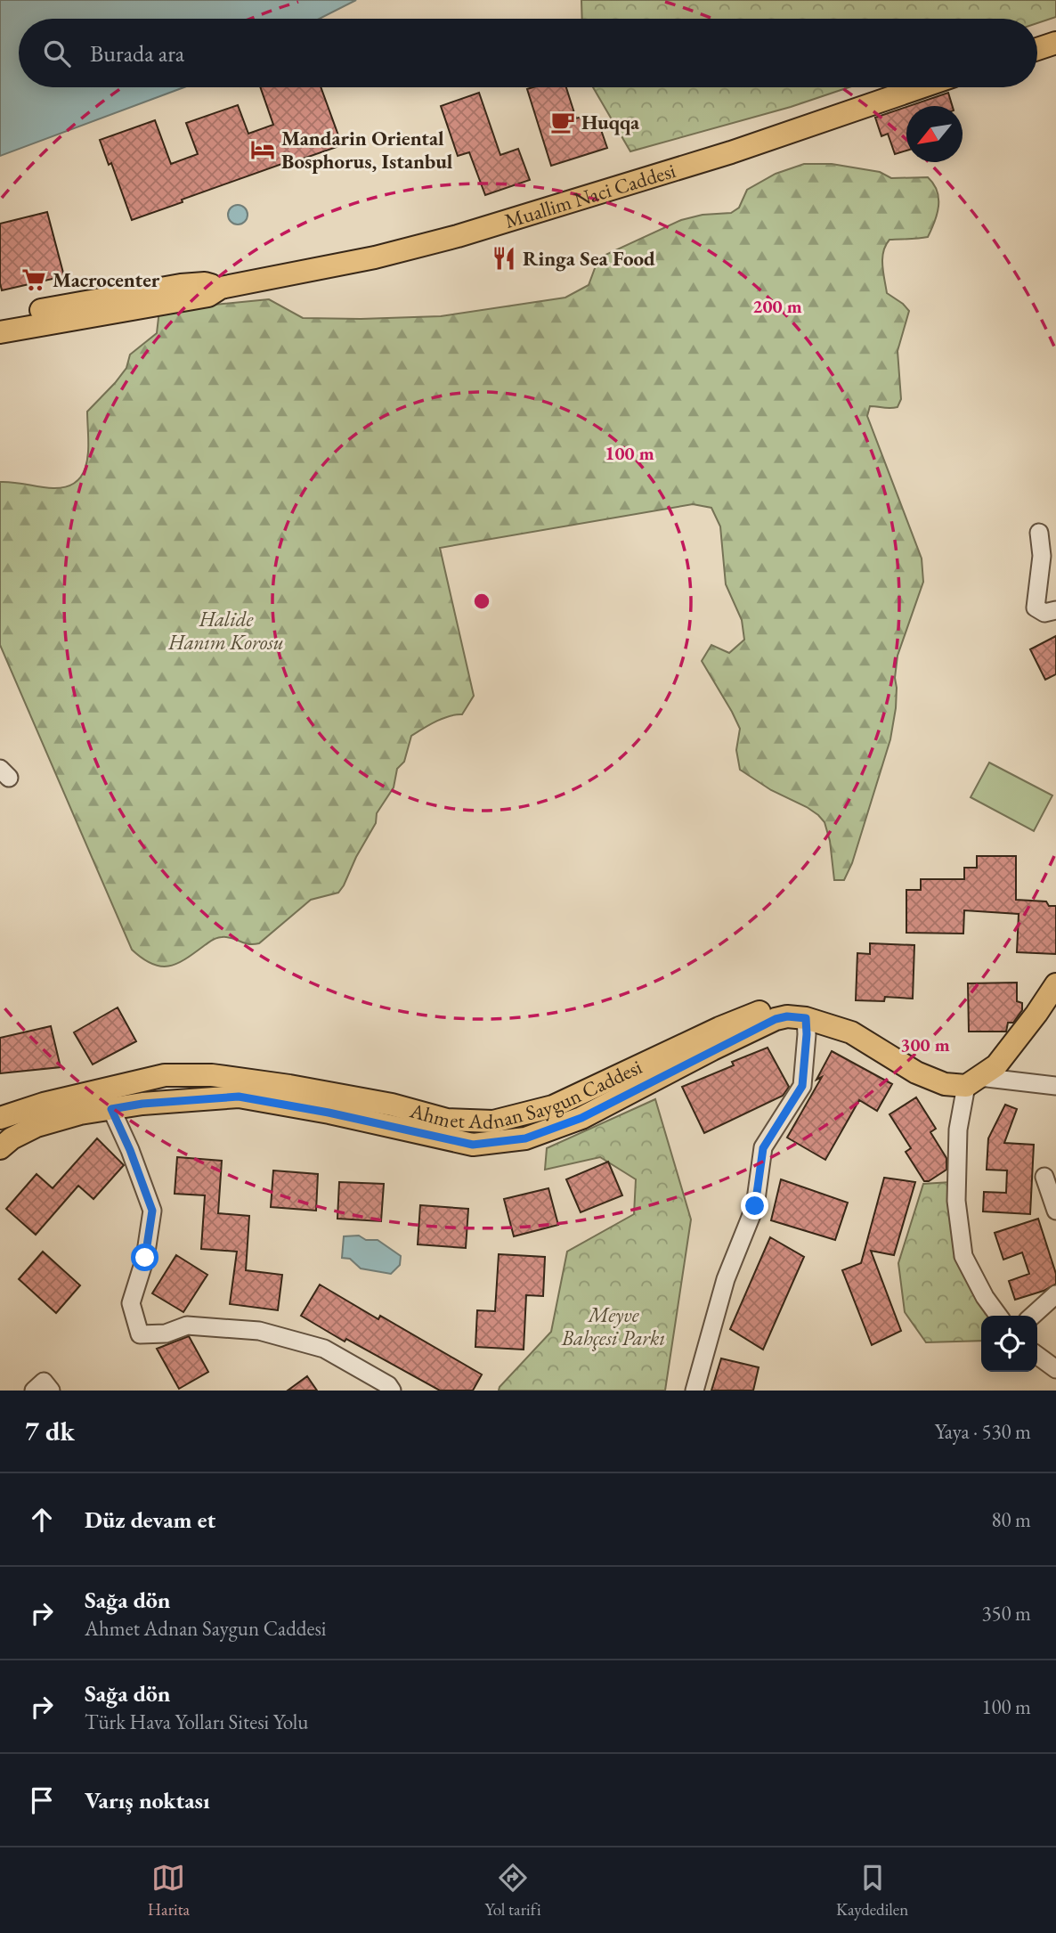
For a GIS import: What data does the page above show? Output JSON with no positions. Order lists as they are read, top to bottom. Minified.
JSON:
{"streets":{"main road":["Muallim Naci Caddesi","Ahmet Adnan Saygun Caddesi"]},"parks":["Halide Hanım Korosu","Meyve Bahçesi Parkı"],"places":{"cafe":["Huqqa"],"hotel":["Mandarin Oriental Bosphorus, Istanbul"],"restaurant":["Ringa Sea Food"],"supermarket":["Macrocenter"]},"north":"bottom left","page":{"search":"Burada ara","heading":["7 dk","Yaya · 530 m"],"list":[["Düz devam et","80 m"],["Sağa dön","Ahmet Adnan Saygun Caddesi","350 m"],["Sağa dön","Türk Hava Yolları Sitesi Yolu","100 m"],"Varış noktası"],"nav":["Harita","Yol tarifi","Kaydedilen"]},"rings":["200 m","100 m","300 m"]}
